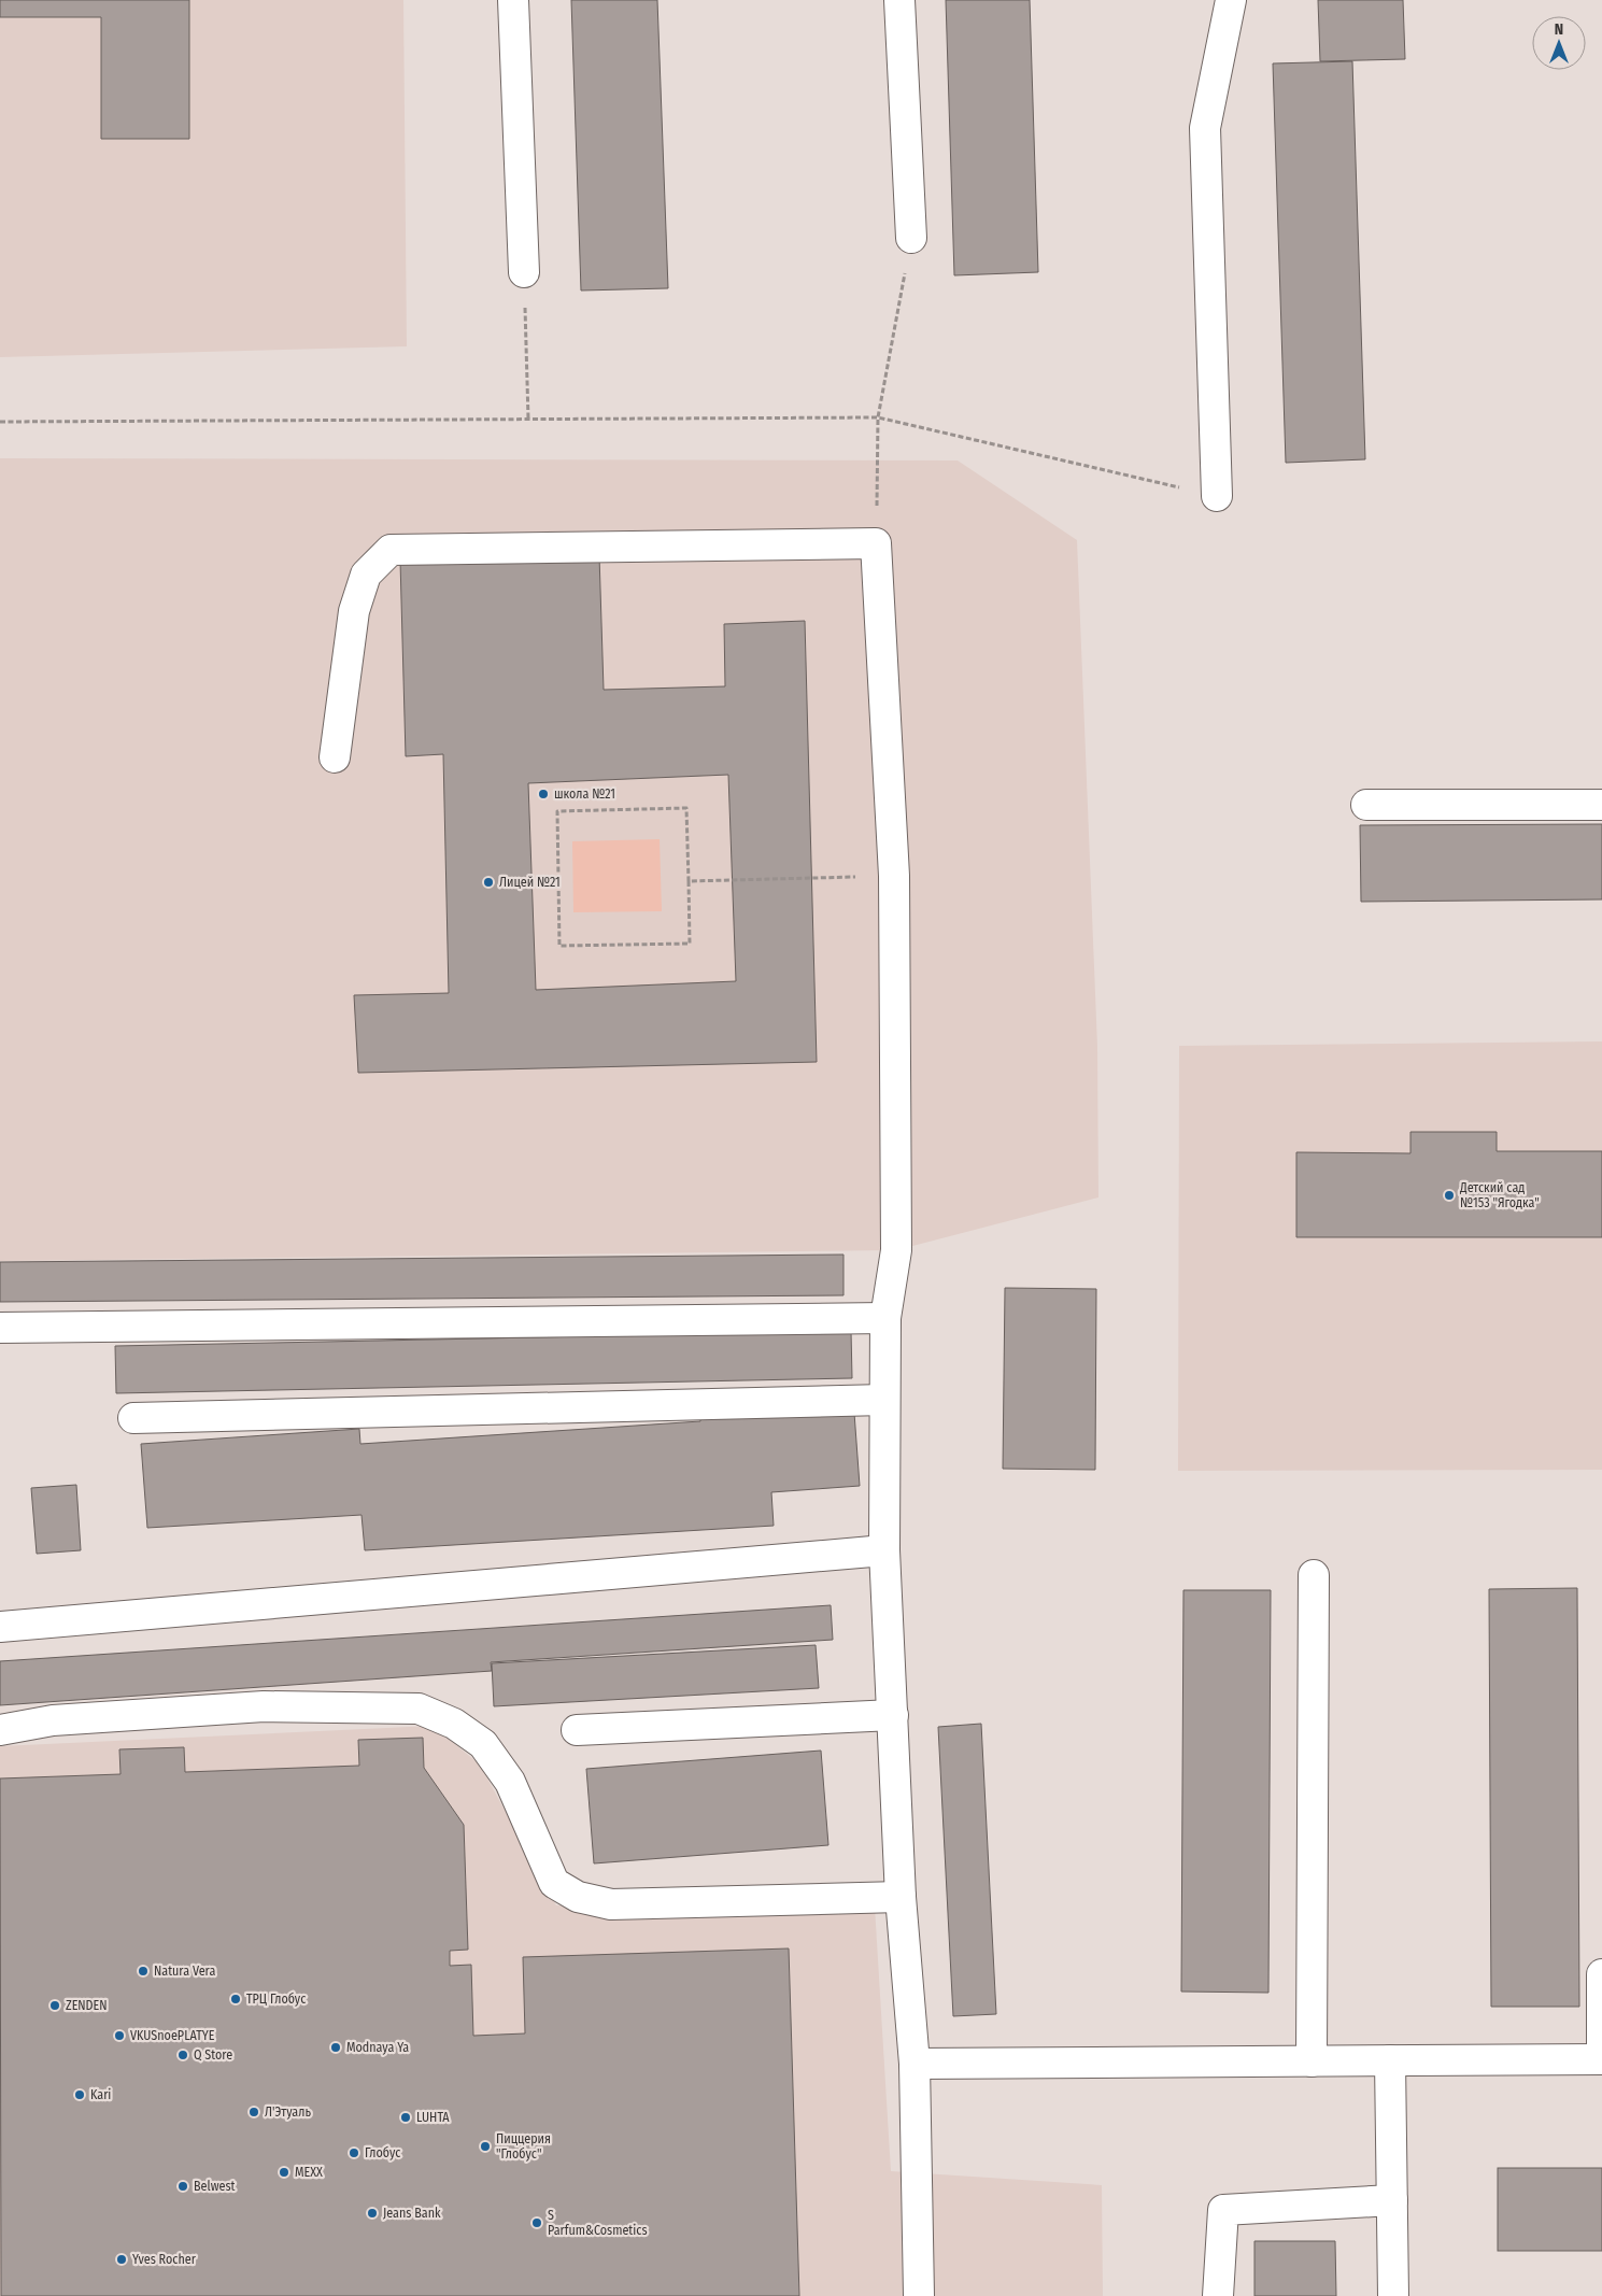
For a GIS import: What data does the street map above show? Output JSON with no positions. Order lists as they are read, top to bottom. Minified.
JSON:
{"places":["школа №21","Лицей №21","Детский сад №153 \"Ягодка\"","Natura Vera","ТРЦ Глобус","ZENDEN","VKUSnoePLATYE","Modnaya Ya","Q Store","Kari","Л'Этуаль","LUHTA","Пиццерия \"Глобус\"","Глобус","MEXX","Belwest","Jeans Bank","S Parfum&Cosmetics","Yves Rocher"],"north":"top"}
